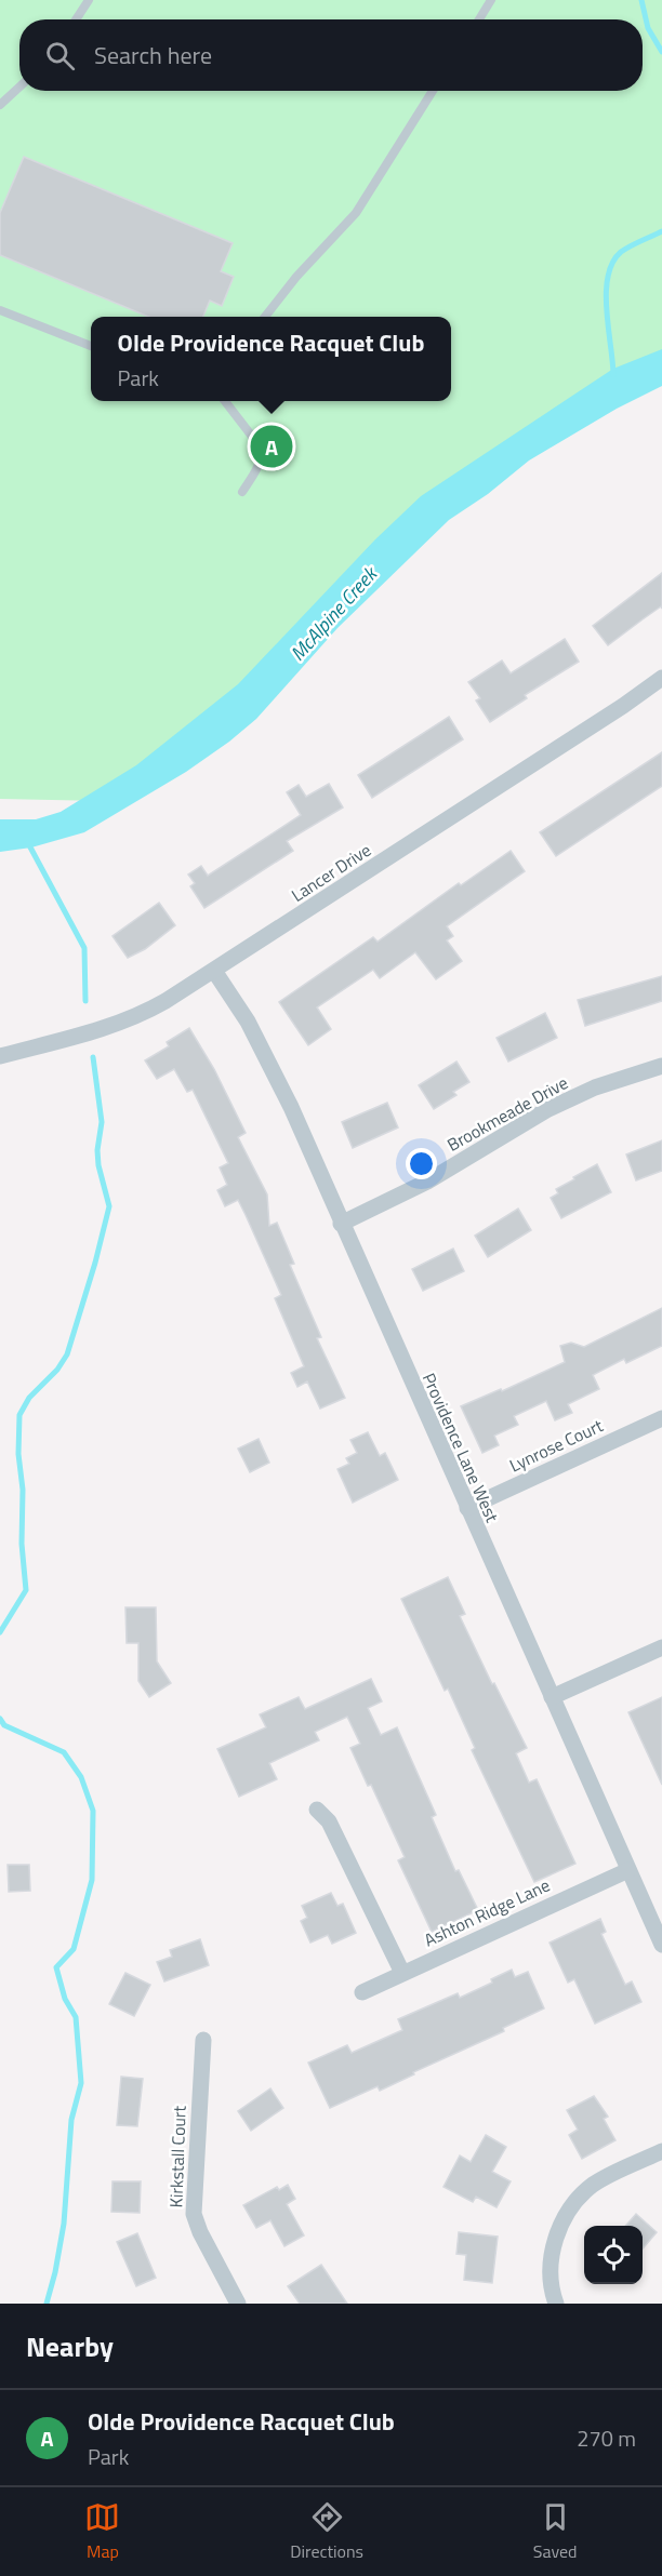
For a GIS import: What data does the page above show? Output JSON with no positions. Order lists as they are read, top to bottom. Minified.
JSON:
{"streets":{"street":["Lancer Drive","Brookmeade Drive","Lynrose Court","Providence Lane West","Ashton Ridge Lane","Kirkstall Court"]},"crossings":[["Lancer Drive","Providence Lane West"],["Brookmeade Drive","Providence Lane West"],["Lynrose Court","Providence Lane West"],["Providence Lane West","Ashton Ridge Lane"]],"water":["McAlpine Creek"],"page":{"search":"Search here","popup":["Olde Providence Racquet Club","Park"],"pins":"A","heading":"Nearby","list":[{"mark":"A","name":"Olde Providence Racquet Club","note":"Park","value":"270 m"}],"nav":["Map","Directions","Saved"]}}
